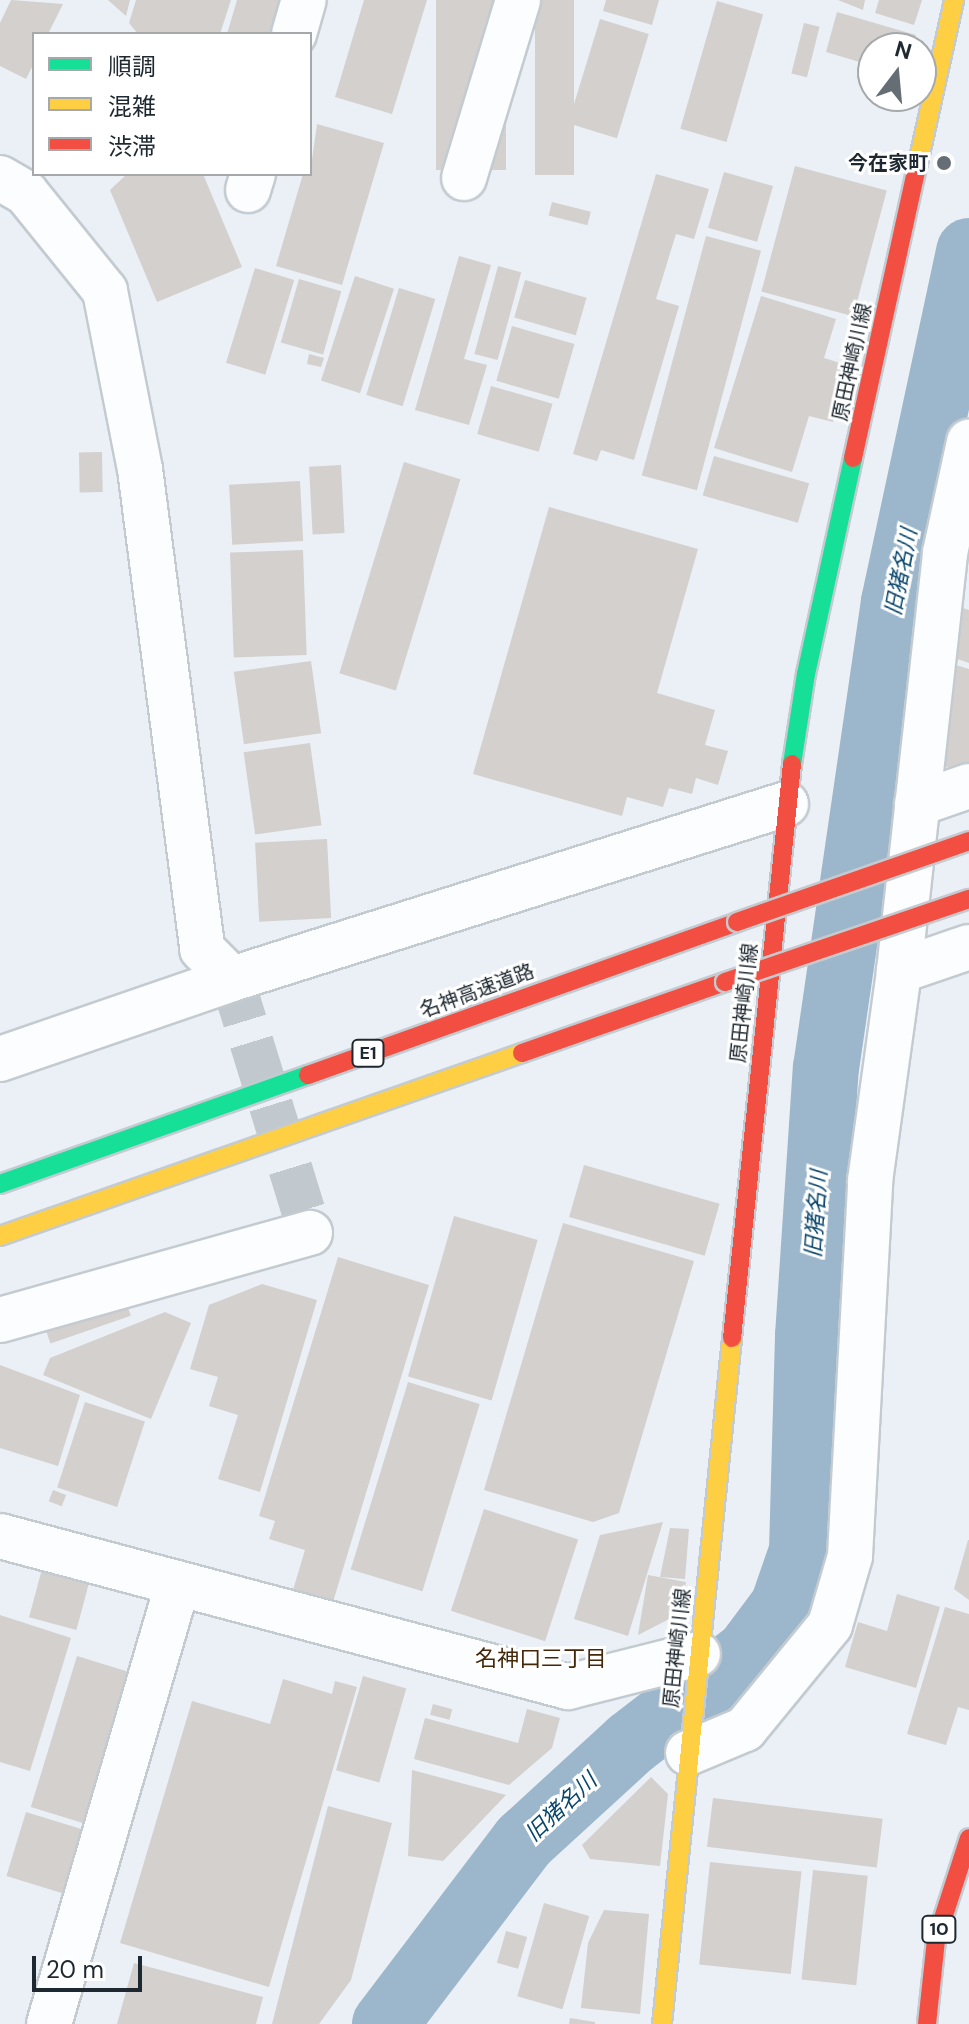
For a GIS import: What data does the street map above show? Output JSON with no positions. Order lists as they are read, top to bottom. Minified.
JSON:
{"streets":{"main road":["原田神崎川線","名神高速道路","E1","10"]},"districts":["名神口三丁目"],"water":["旧猪名川"],"places":["今在家町"],"legend":["順調","混雑","渋滞"],"scale_bar":"20 m","north":"top"}
